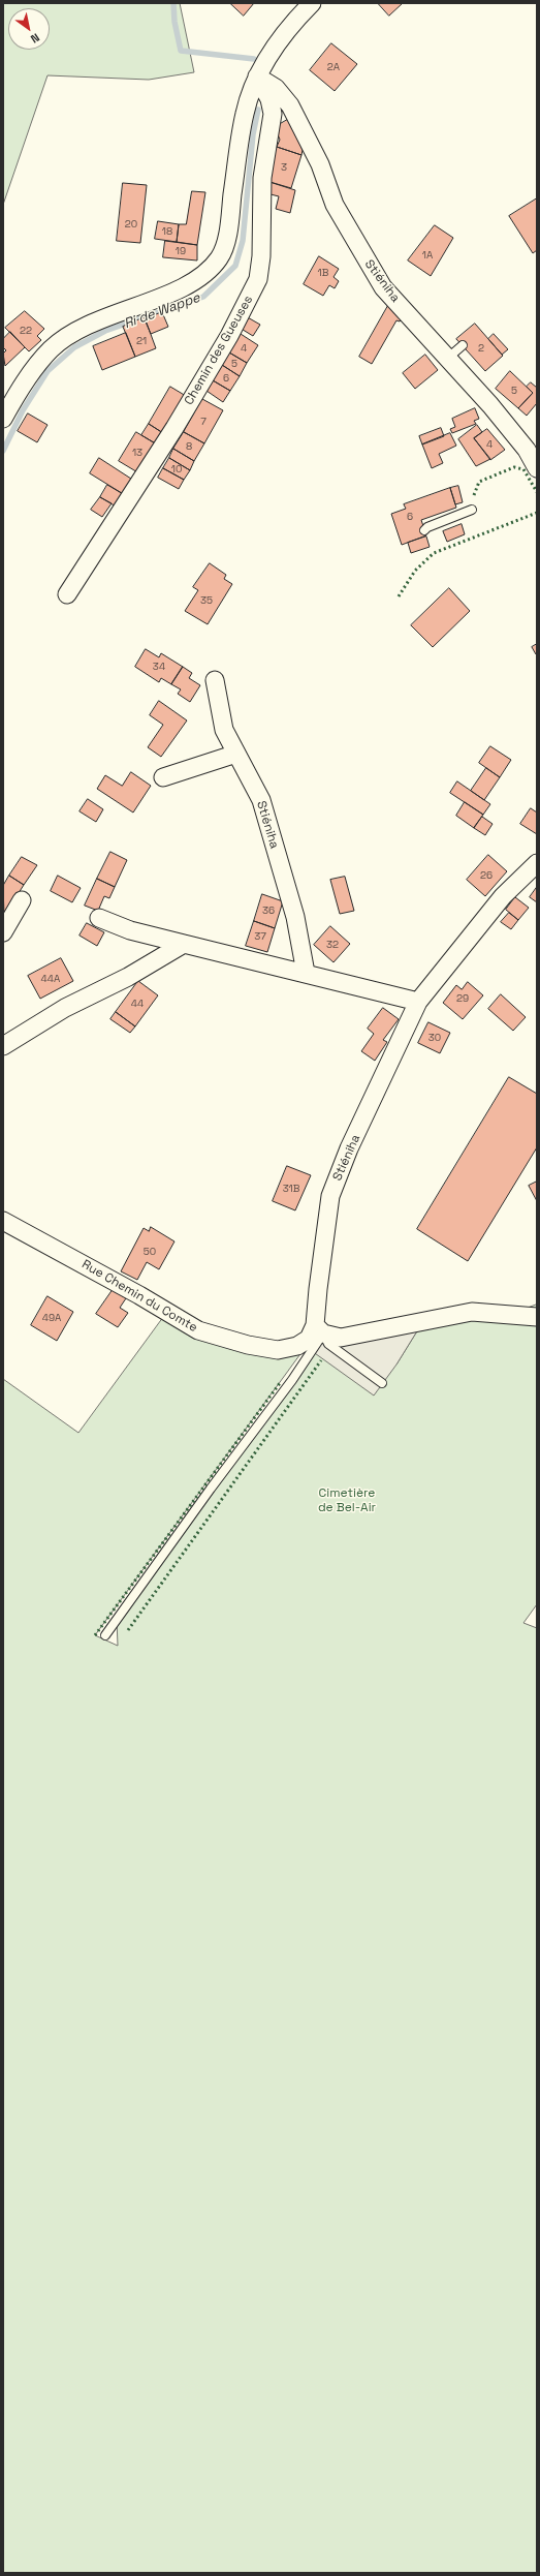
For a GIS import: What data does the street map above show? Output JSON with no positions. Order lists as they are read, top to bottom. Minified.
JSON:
{"streets":{"street":["Stiéniha","Chemin des Gueuses","Rue Chemin du Comte"]},"crossings":[["Stiéniha","Chemin des Gueuses"],["Stiéniha","Rue Chemin du Comte"]],"water":["Ri de Wappe"],"parks":["Cimetière de Bel-Air"],"house_numbers":["2A","3","20","18","19","1A","1B","22","21","4","2","5","6","5","7","4","8","13","10","6","35","34","26","36","37","32","44A","29","44","30","31B","50","49A"],"north":"bottom right"}
